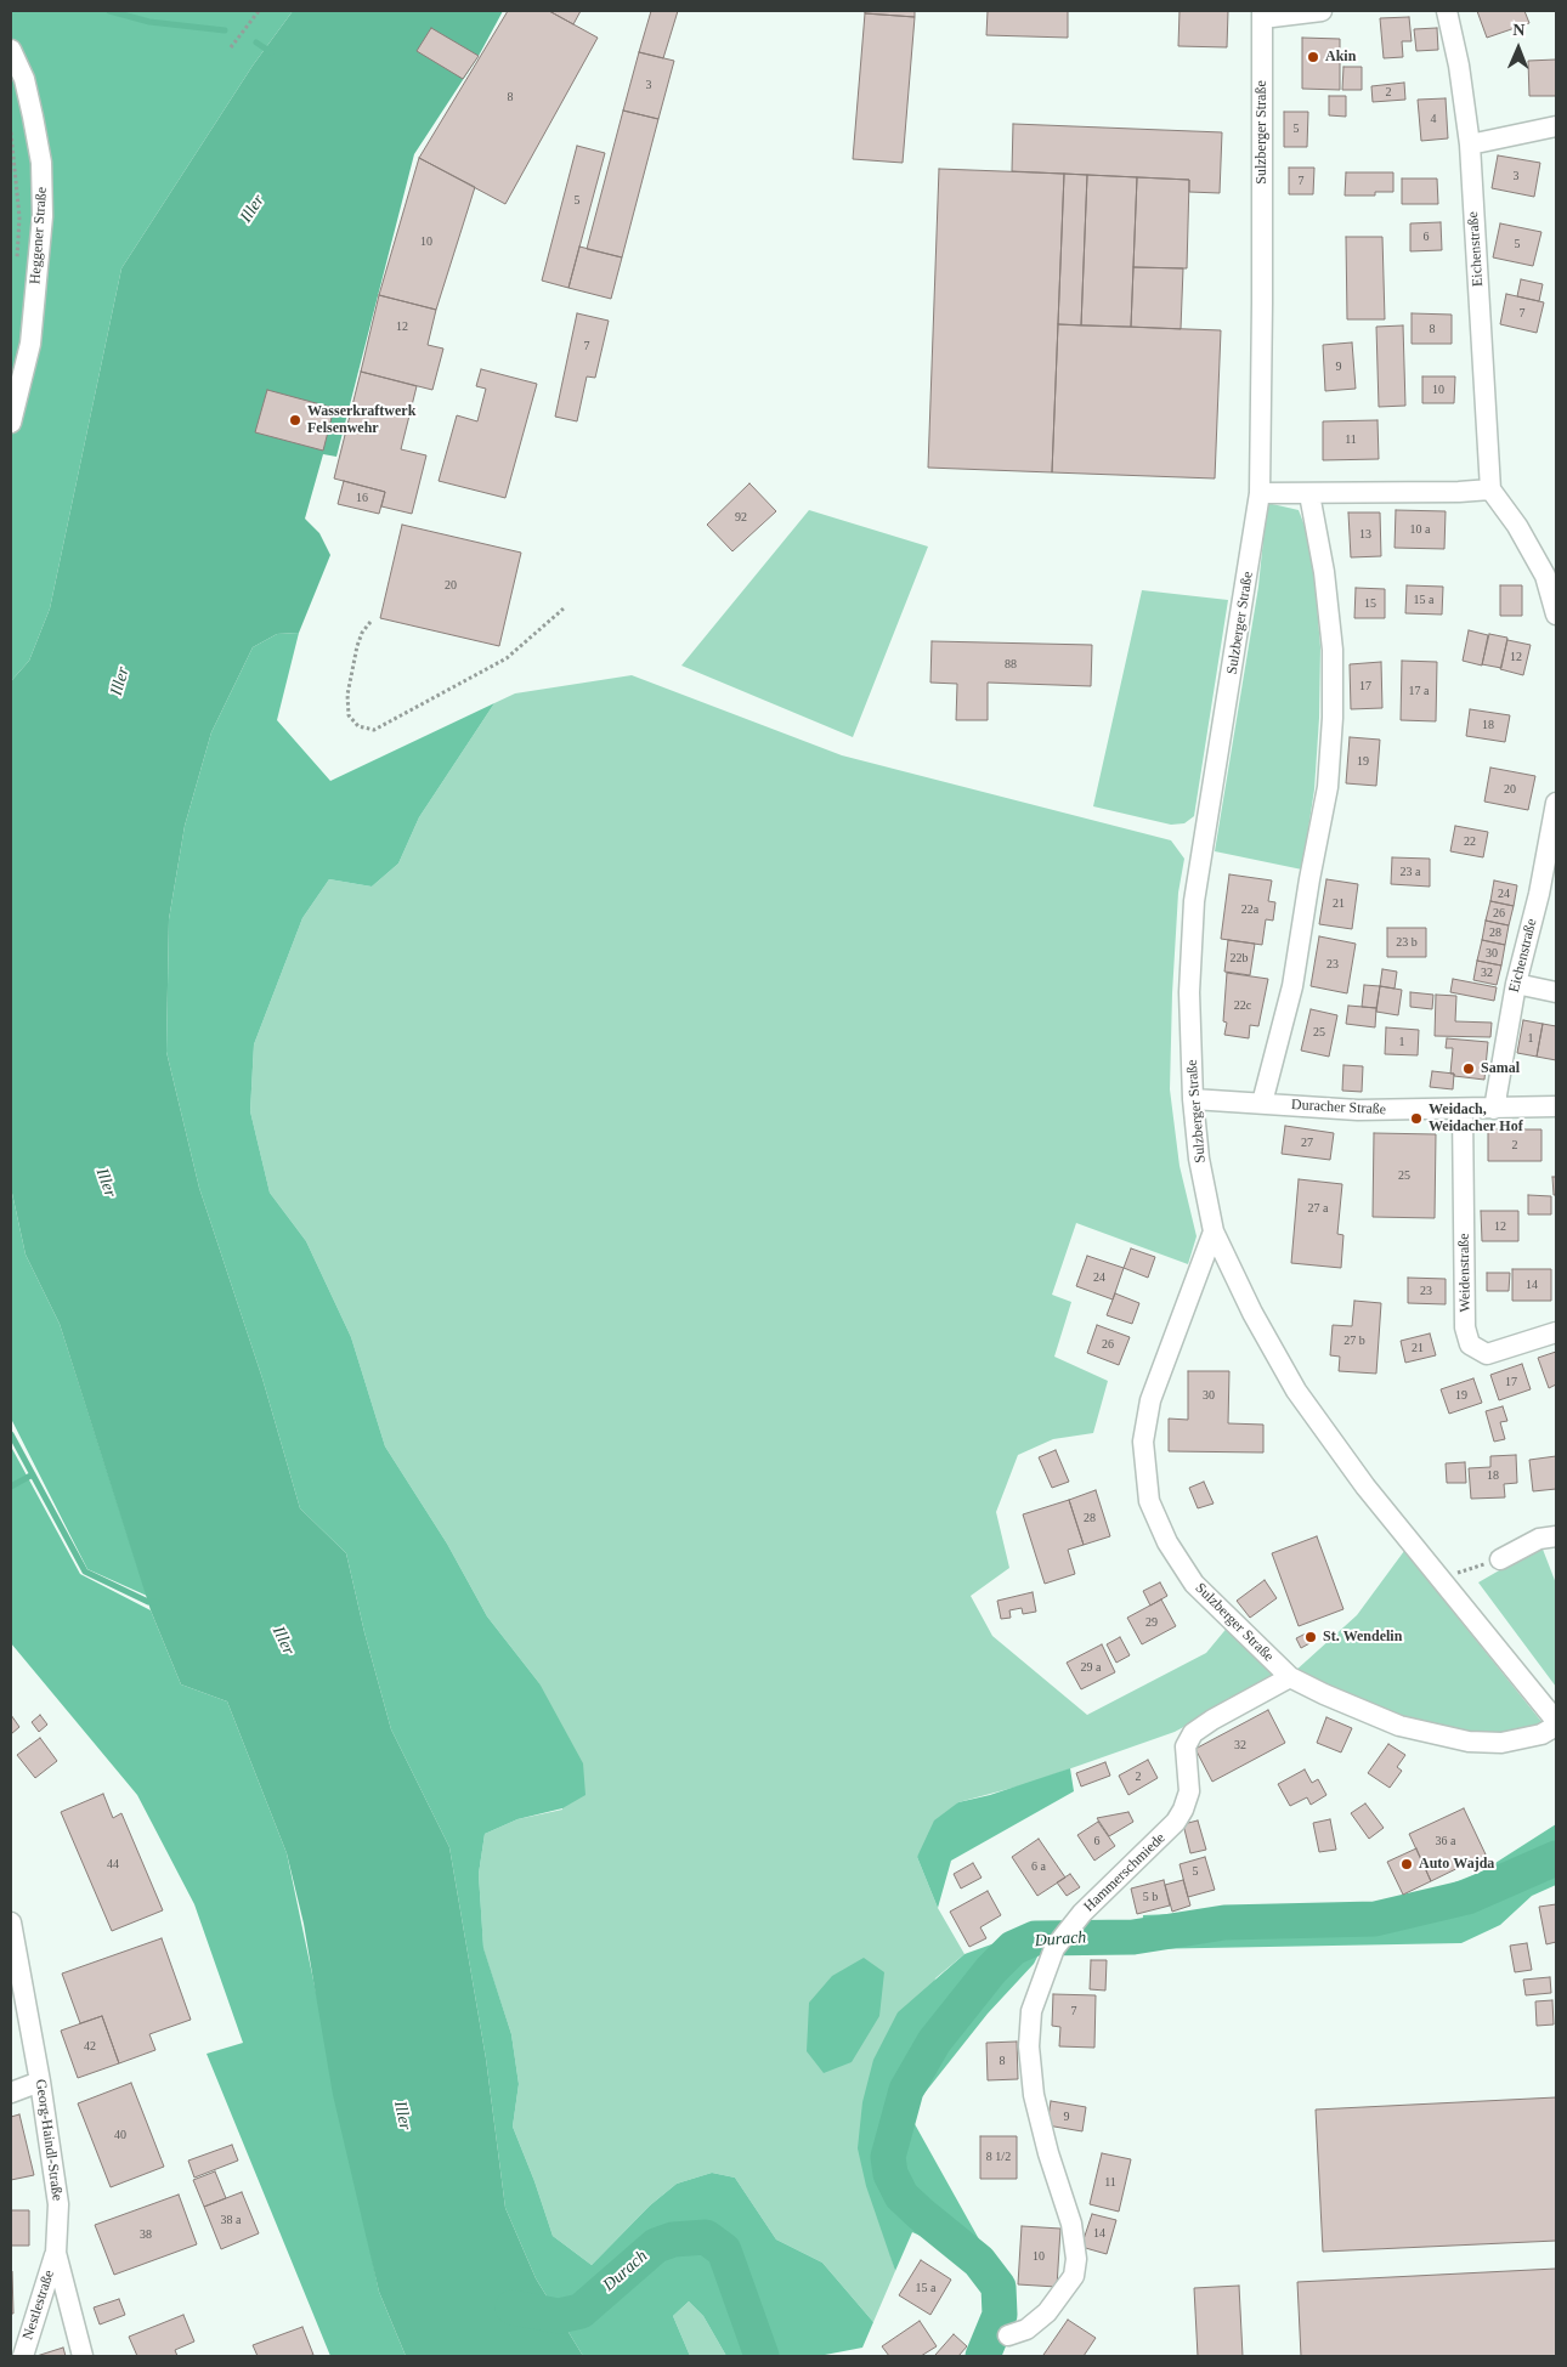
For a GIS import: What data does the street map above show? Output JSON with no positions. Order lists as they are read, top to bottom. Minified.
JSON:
{"streets":{"street":["Sulzberger Straße","Heggener Straße","Eichenstraße","Duracher Straße","Weidenstraße","Hammerschmiede","Georg-Haindl-Straße","Nestlestraße"]},"crossings":[["Sulzberger Straße","Duracher Straße"],["Sulzberger Straße","Hammerschmiede"],["Eichenstraße","Duracher Straße"],["Duracher Straße","Weidenstraße"],["Georg-Haindl-Straße","Nestlestraße"]],"water":["Iller","Durach"],"places":["Akin","Wasserkraftwerk Felsenwehr","Samal","Weidach, Weidacher Hof","St. Wendelin","Auto Wajda"],"house_numbers":["3","2","8","4","5","3","7","5","6","10","5","7","12","8","7","9","10","11","16","92","10 a","13","20","15 a","15","12","88","17","17 a","18","19","20","22","23 a","24","21","22a","26","28","23 b","30","22b","23","32","22c","25","1","1","27","2","25","27 a","12","24","14","23","27 b","26","21","17","30","19","18","28","29","29 a","32","2","6","36 a","44","6 a","5","5 b","7","42","8","9","40","8 1/2","11","38 a","14","38","10","15 a"],"north":"top"}
